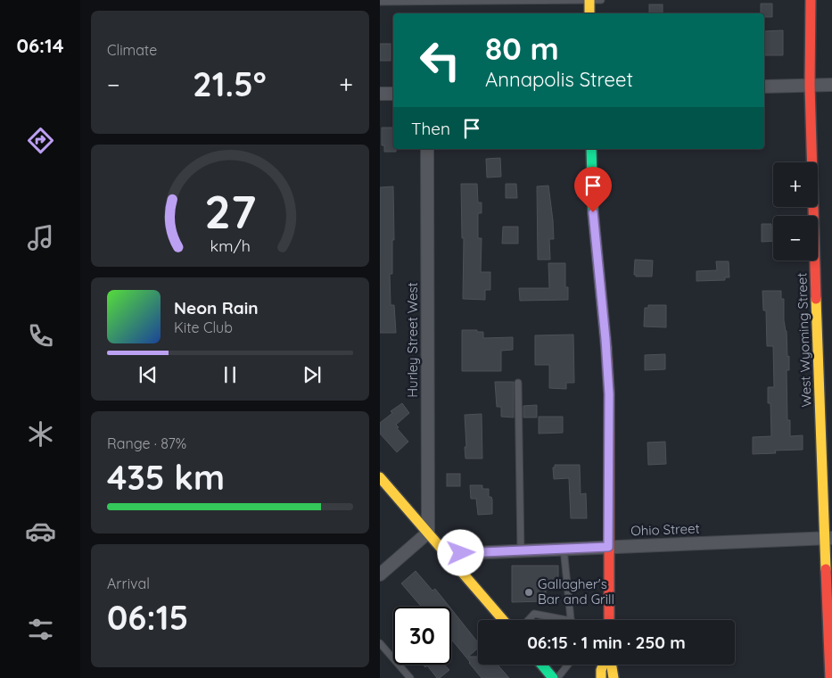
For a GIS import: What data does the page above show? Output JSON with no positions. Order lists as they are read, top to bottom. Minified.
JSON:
{"streets":{"street":["Hurley Street West","West Wyoming Street","Ohio Street"]},"crossings":[["West Wyoming Street","Ohio Street"]],"places":["Gallagher's Bar and Grill"],"page":{"tabs":"06:14","tile":["Climate",["Range · 87%","435 km"],["Arrival","06:15"]],"turn":["80 m","Annapolis Street"],"heat":["−","21.5°","+"],"then":"Then","map_buttons":["+","−"],"song":["Neon Rain","Kite Club"],"limit":"30","trip":"06:15 · 1 min · 250 m","gauge":["27","km/h"]}}
